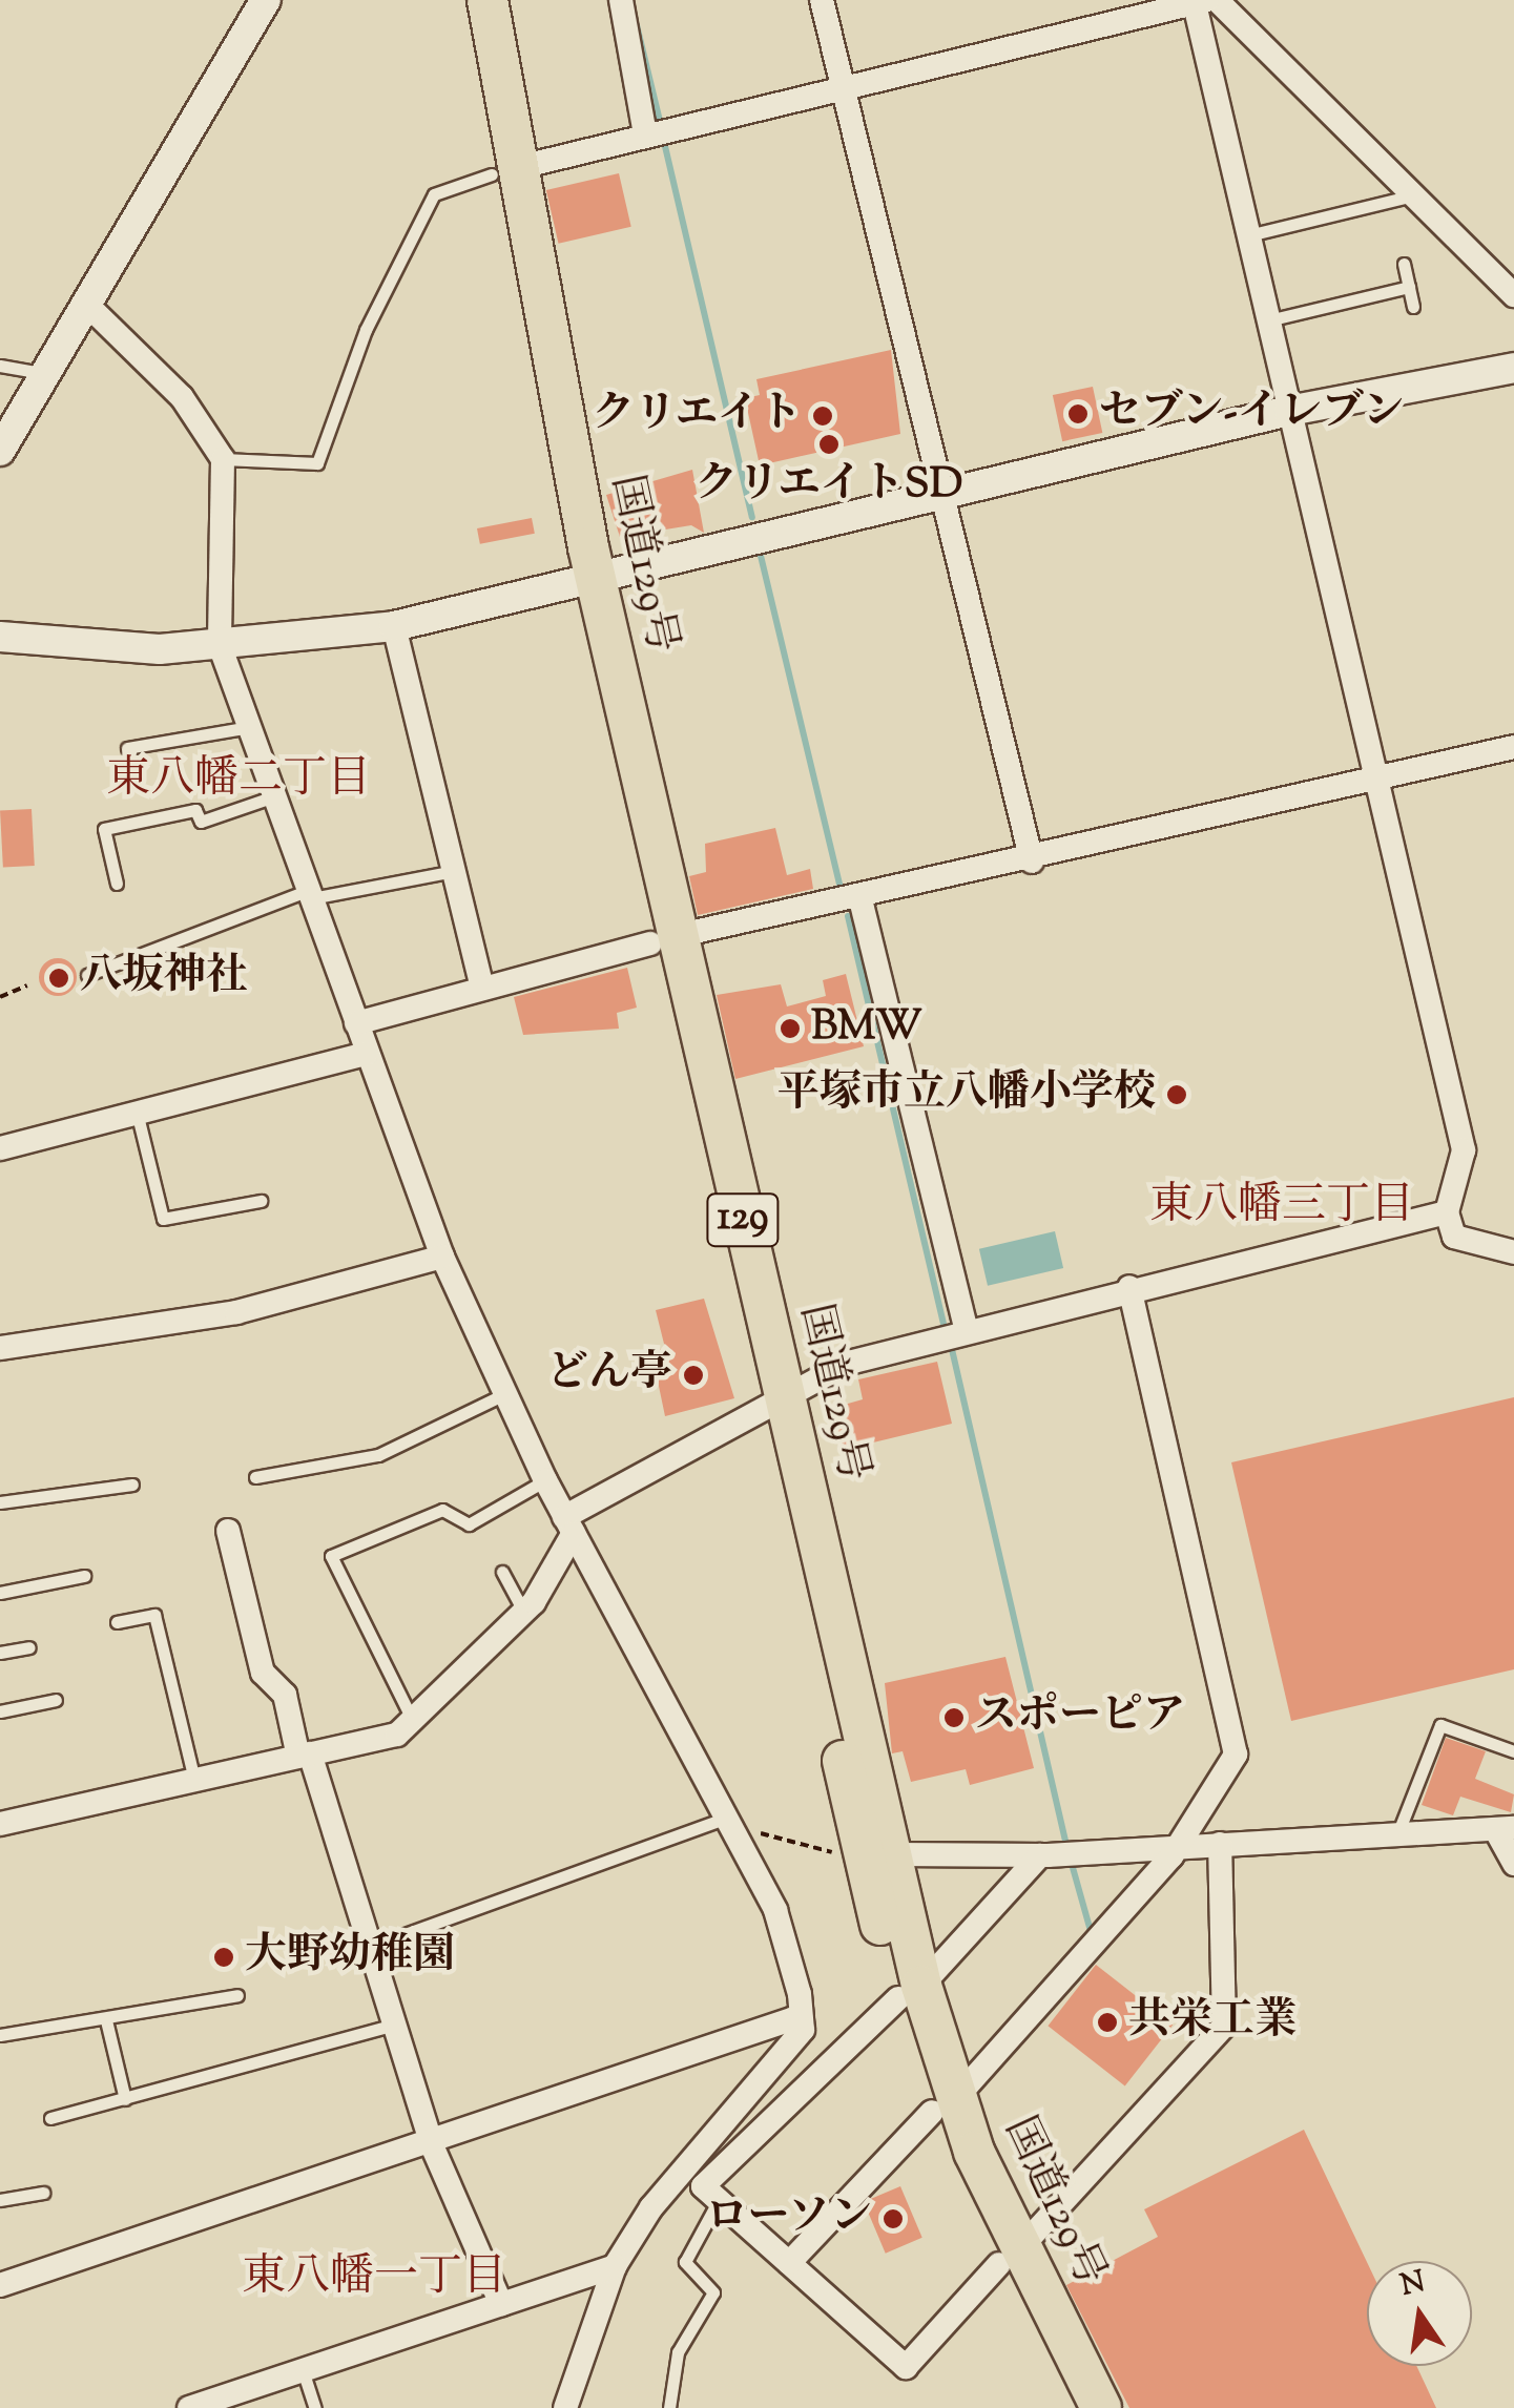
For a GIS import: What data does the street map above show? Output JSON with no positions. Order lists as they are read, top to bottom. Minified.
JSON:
{"streets":{"highway":["国道129号","129"]},"districts":["東八幡二丁目","東八幡三丁目","東八幡一丁目"],"places":["セブン-イレブン","クリエイト","クリエイトSD","八坂神社","BMW","平塚市立八幡小学校","どん亭","スポーピア","大野幼稚園","共栄工業","ローソン"],"north":"top"}
